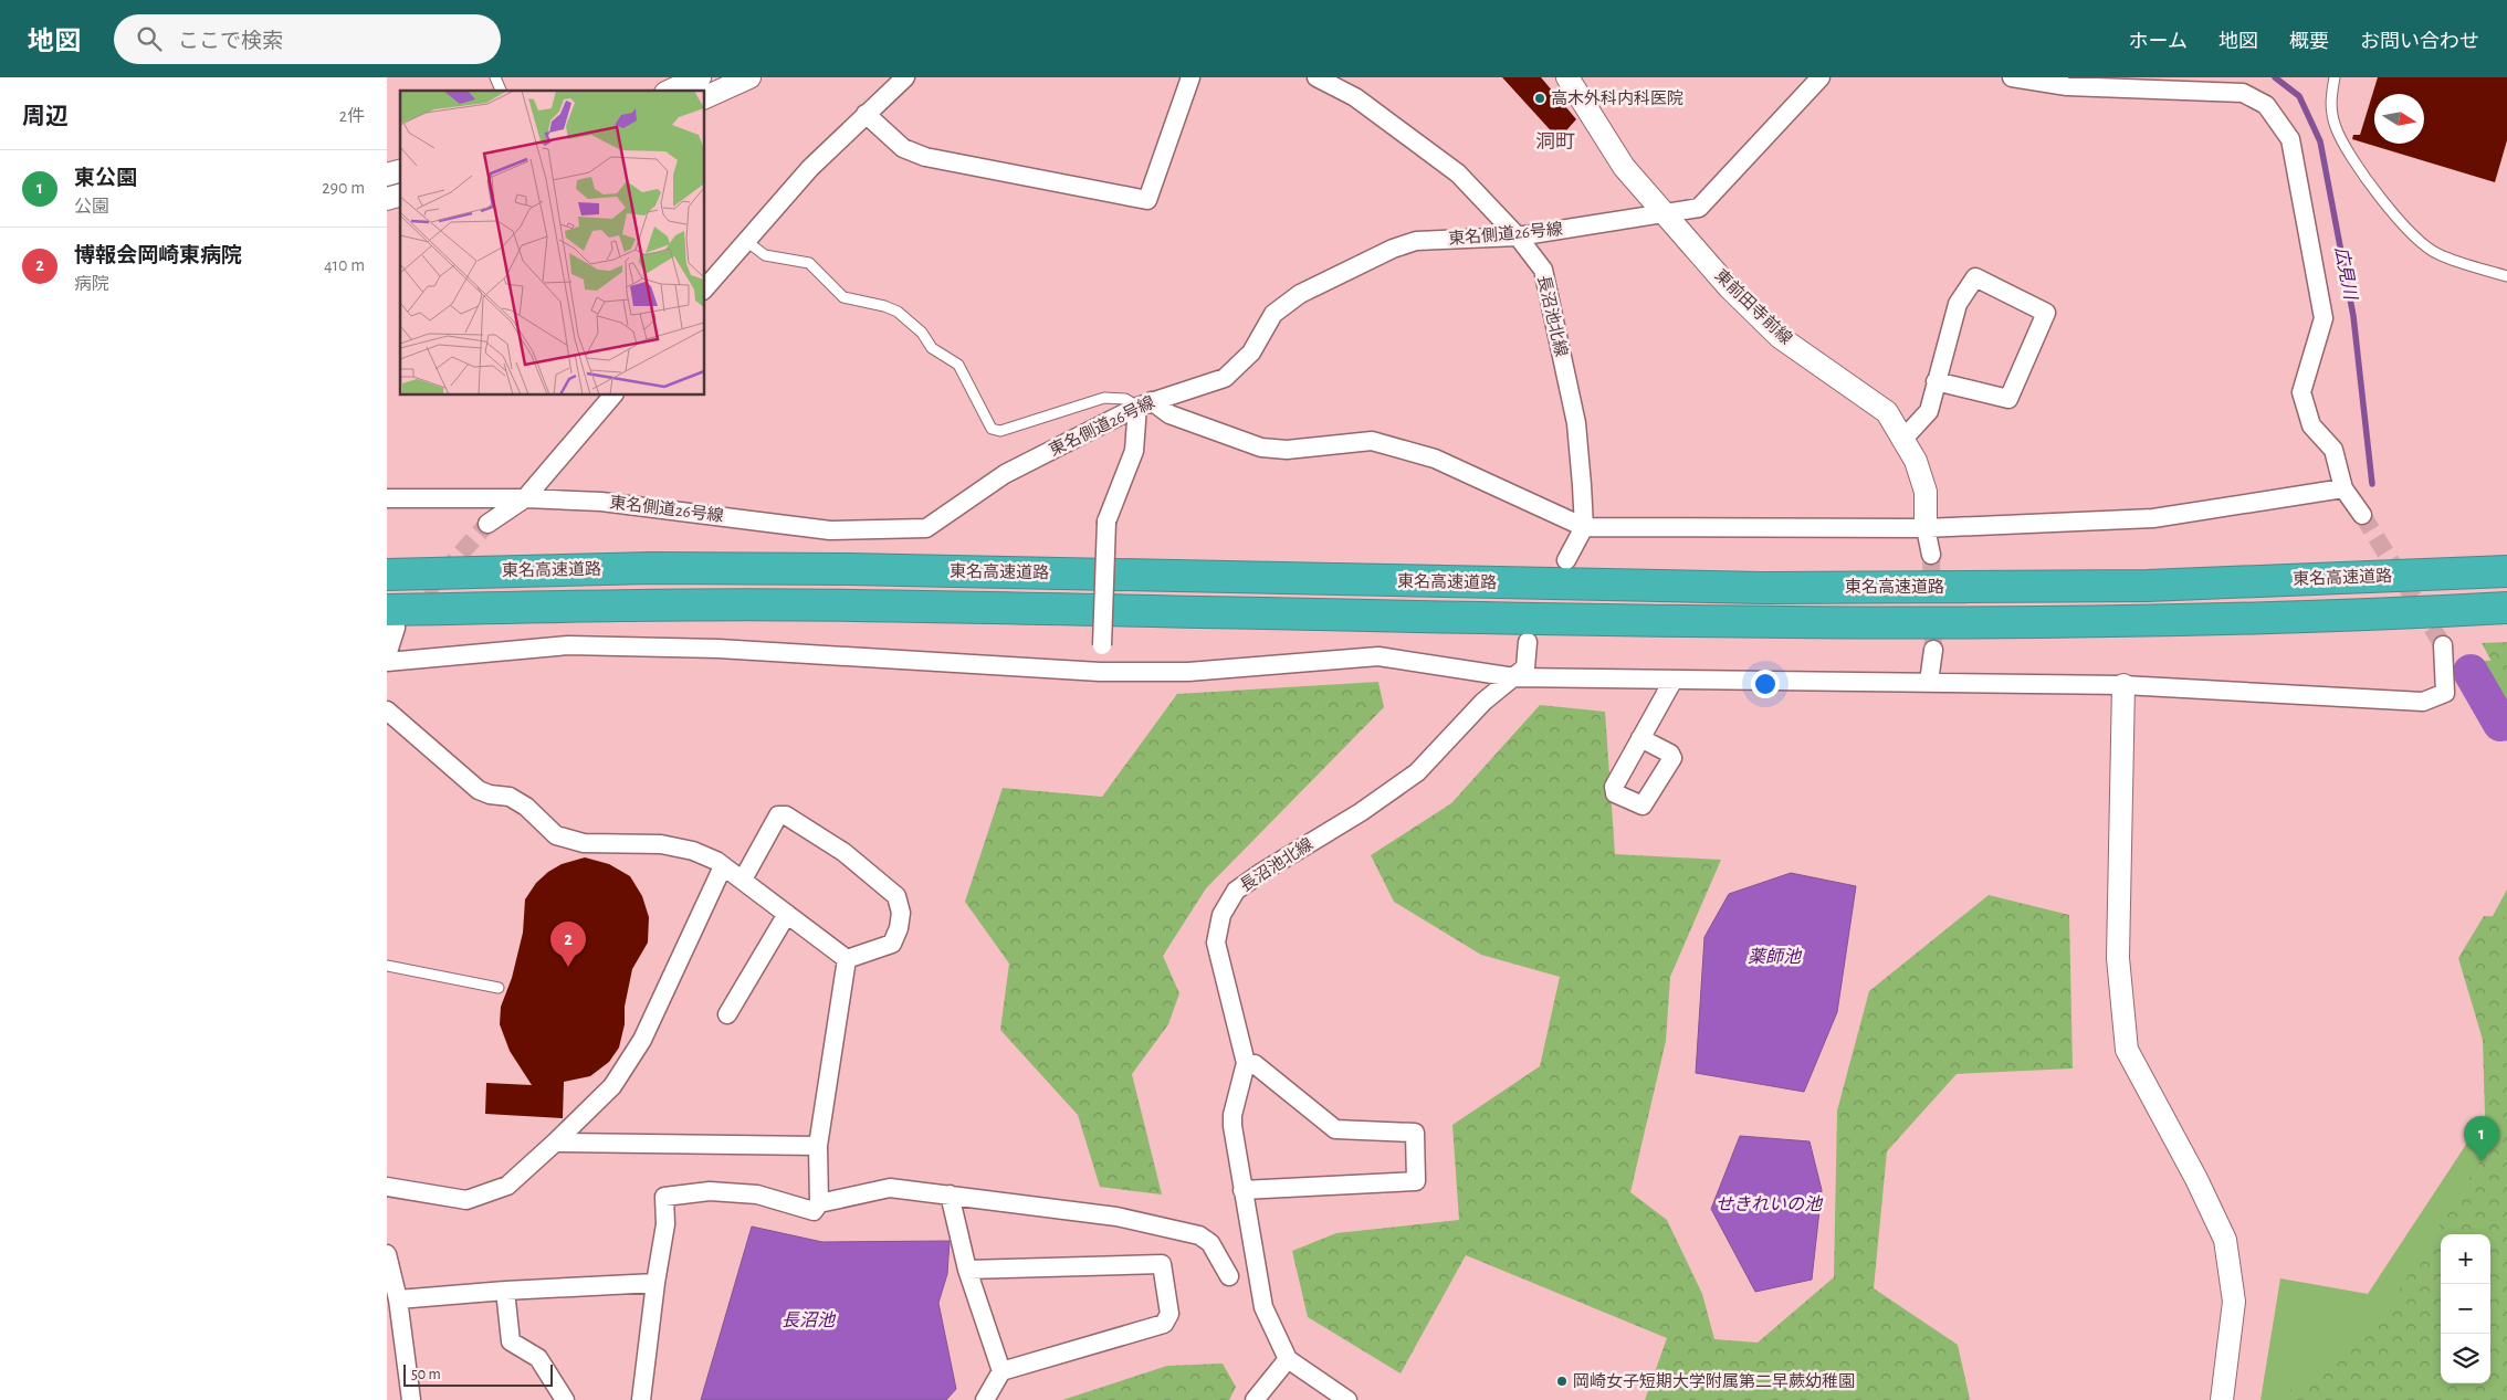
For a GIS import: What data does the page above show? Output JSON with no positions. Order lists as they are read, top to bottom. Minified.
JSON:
{"streets":{"highway":["東名高速道路"],"street":["東名側道26号線","東前田寺前線","長沼池北線"]},"crossings":[["東名側道26号線","東前田寺前線"],["東名側道26号線","長沼池北線"]],"districts":["洞町"],"water":["広見川","薬師池","せきれいの池","長沼池"],"places":["高木外科内科医院","岡崎女子短期大学附属第二早蕨幼稚園"],"scale_bar":"50 m","north":"right","page":{"header":"地図","search":"ここで検索","nav":["ホーム","地図","概要","お問い合わせ"],"heading":["周辺","2件"],"list":[{"mark":"1","name":"東公園","note":"公園","value":"290 m"},{"mark":"2","name":"博報会岡崎東病院","note":"病院","value":"410 m"}],"pins":["2","1"],"map_buttons":["+","−"],"scale":"50 m"}}
